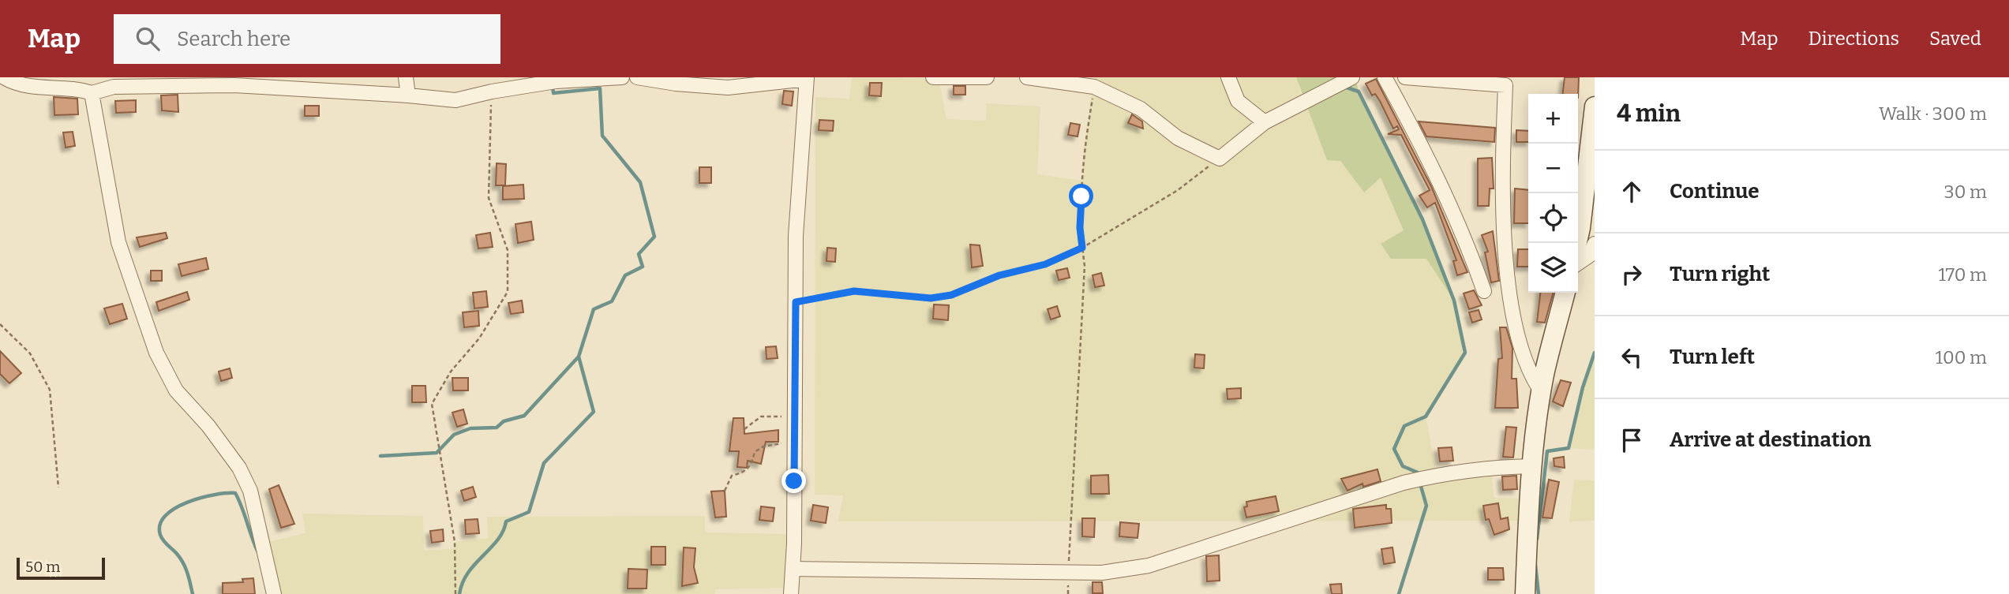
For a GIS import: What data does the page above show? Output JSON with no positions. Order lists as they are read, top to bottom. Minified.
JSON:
{"scale_bar":"50 m","page":{"header":"Map","search":"Search here","nav":["Map","Directions","Saved"],"heading":["4 min","Walk · 300 m"],"map_buttons":["+","−"],"list":[["Continue","30 m"],["Turn right","170 m"],["Turn left","100 m"],"Arrive at destination"],"scale":"50 m"}}
